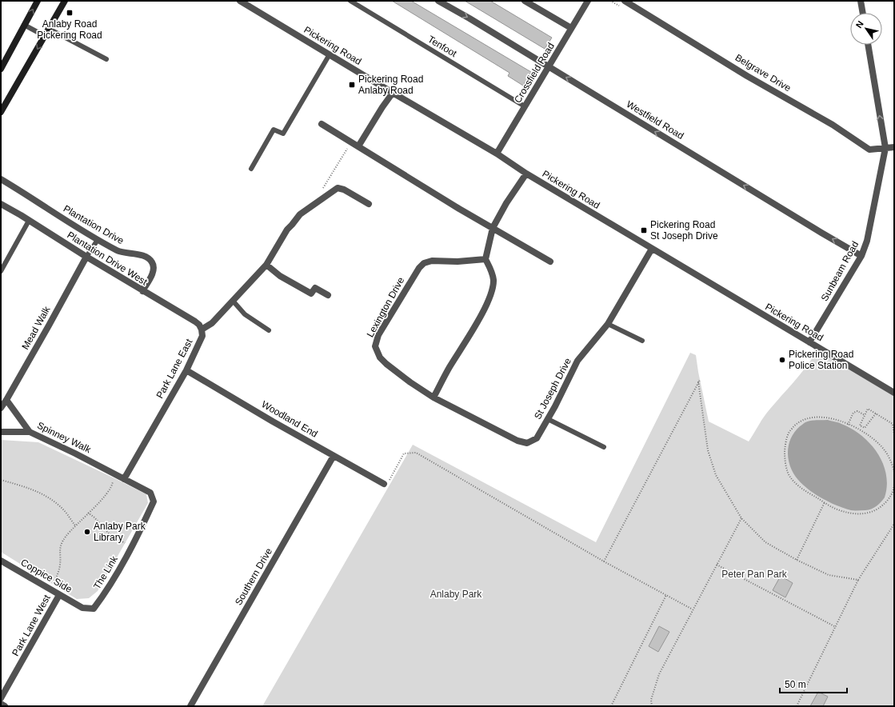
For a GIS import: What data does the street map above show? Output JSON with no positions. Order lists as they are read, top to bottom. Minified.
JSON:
{"streets":{"street":["Pickering Road","Crossfield Road","Belgrave Drive","Westfield Road","Plantation Drive","Plantation Drive West","Sunbeam Road","Lexington Drive","Mead Walk","Park Lane East","St Joseph Drive","Woodland End","Spinney Walk","The Link","Coppice Side","Southern Drive","Park Lane West"],"lane":["Tenfoot"]},"crossings":[["Pickering Road","Crossfield Road"],["Pickering Road","Sunbeam Road"],["Pickering Road","St Joseph Drive"],["Tenfoot","Crossfield Road"],["Crossfield Road","Westfield Road"],["Belgrave Drive","Sunbeam Road"],["Westfield Road","Sunbeam Road"],["Plantation Drive","Plantation Drive West"],["Plantation Drive West","Mead Walk"],["Plantation Drive West","Park Lane East"],["Lexington Drive","St Joseph Drive"],["Mead Walk","Spinney Walk"],["Park Lane East","Woodland End"],["Park Lane East","Spinney Walk"],["Park Lane East","The Link"],["Woodland End","Southern Drive"],["Spinney Walk","The Link"],["The Link","Coppice Side"],["Coppice Side","Park Lane West"]],"parks":["Peter Pan Park","Anlaby Park"],"places":{"transit":["Anlaby Road Pickering Road","Pickering Road Anlaby Road","Pickering Road St Joseph Drive"],"other":["Pickering Road Police Station","Anlaby Park Library"]},"scale_bar":"50 m","north":"top left"}
